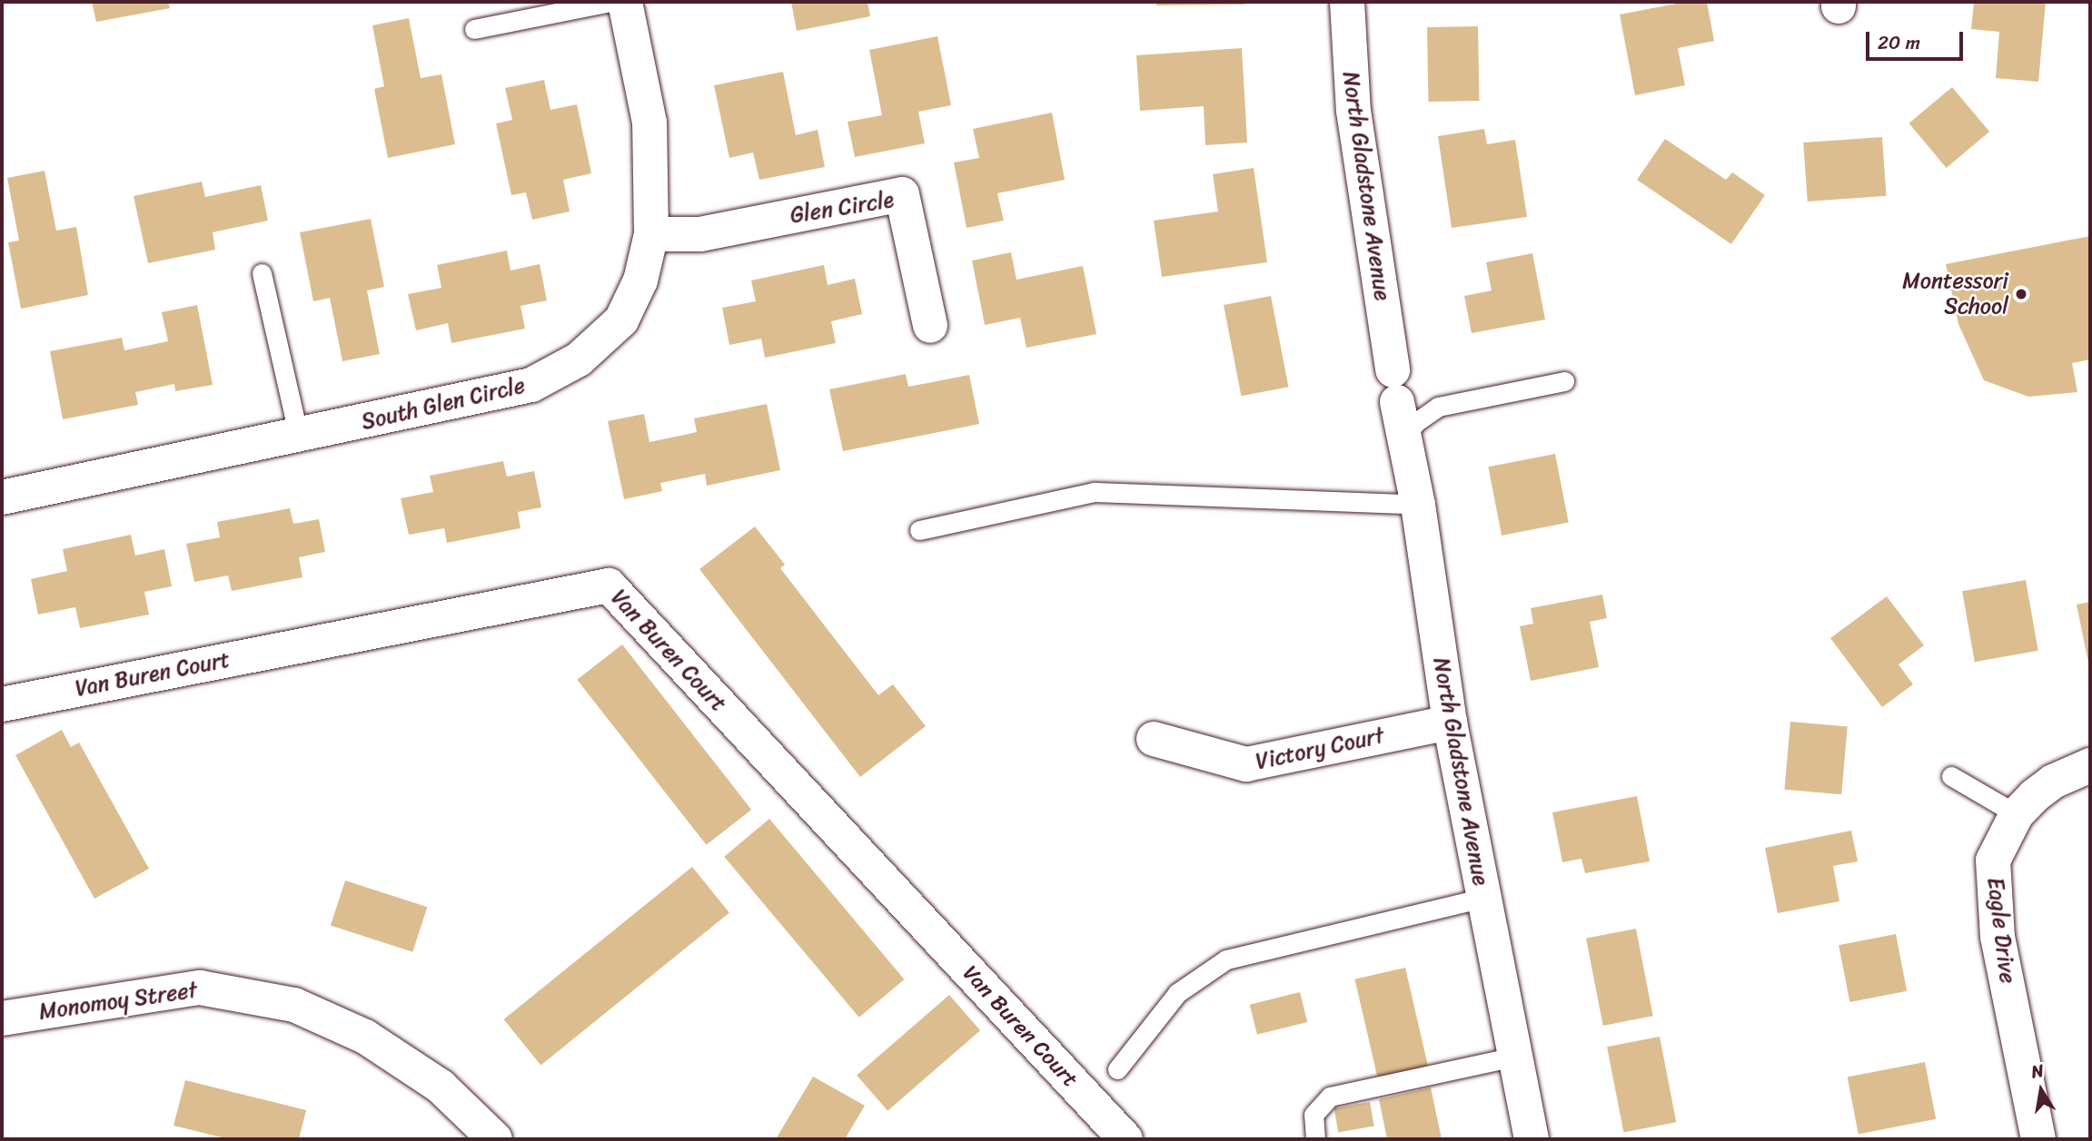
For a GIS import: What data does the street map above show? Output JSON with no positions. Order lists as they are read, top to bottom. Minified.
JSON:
{"streets":{"street":["North Gladstone Avenue","Glen Circle","South Glen Circle","Van Buren Court","Victory Court","Eagle Drive","Monomoy Street"]},"crossings":[["North Gladstone Avenue","Victory Court"],["Glen Circle","South Glen Circle"]],"places":["Montessori School"],"scale_bar":"20 m","north":"top"}
